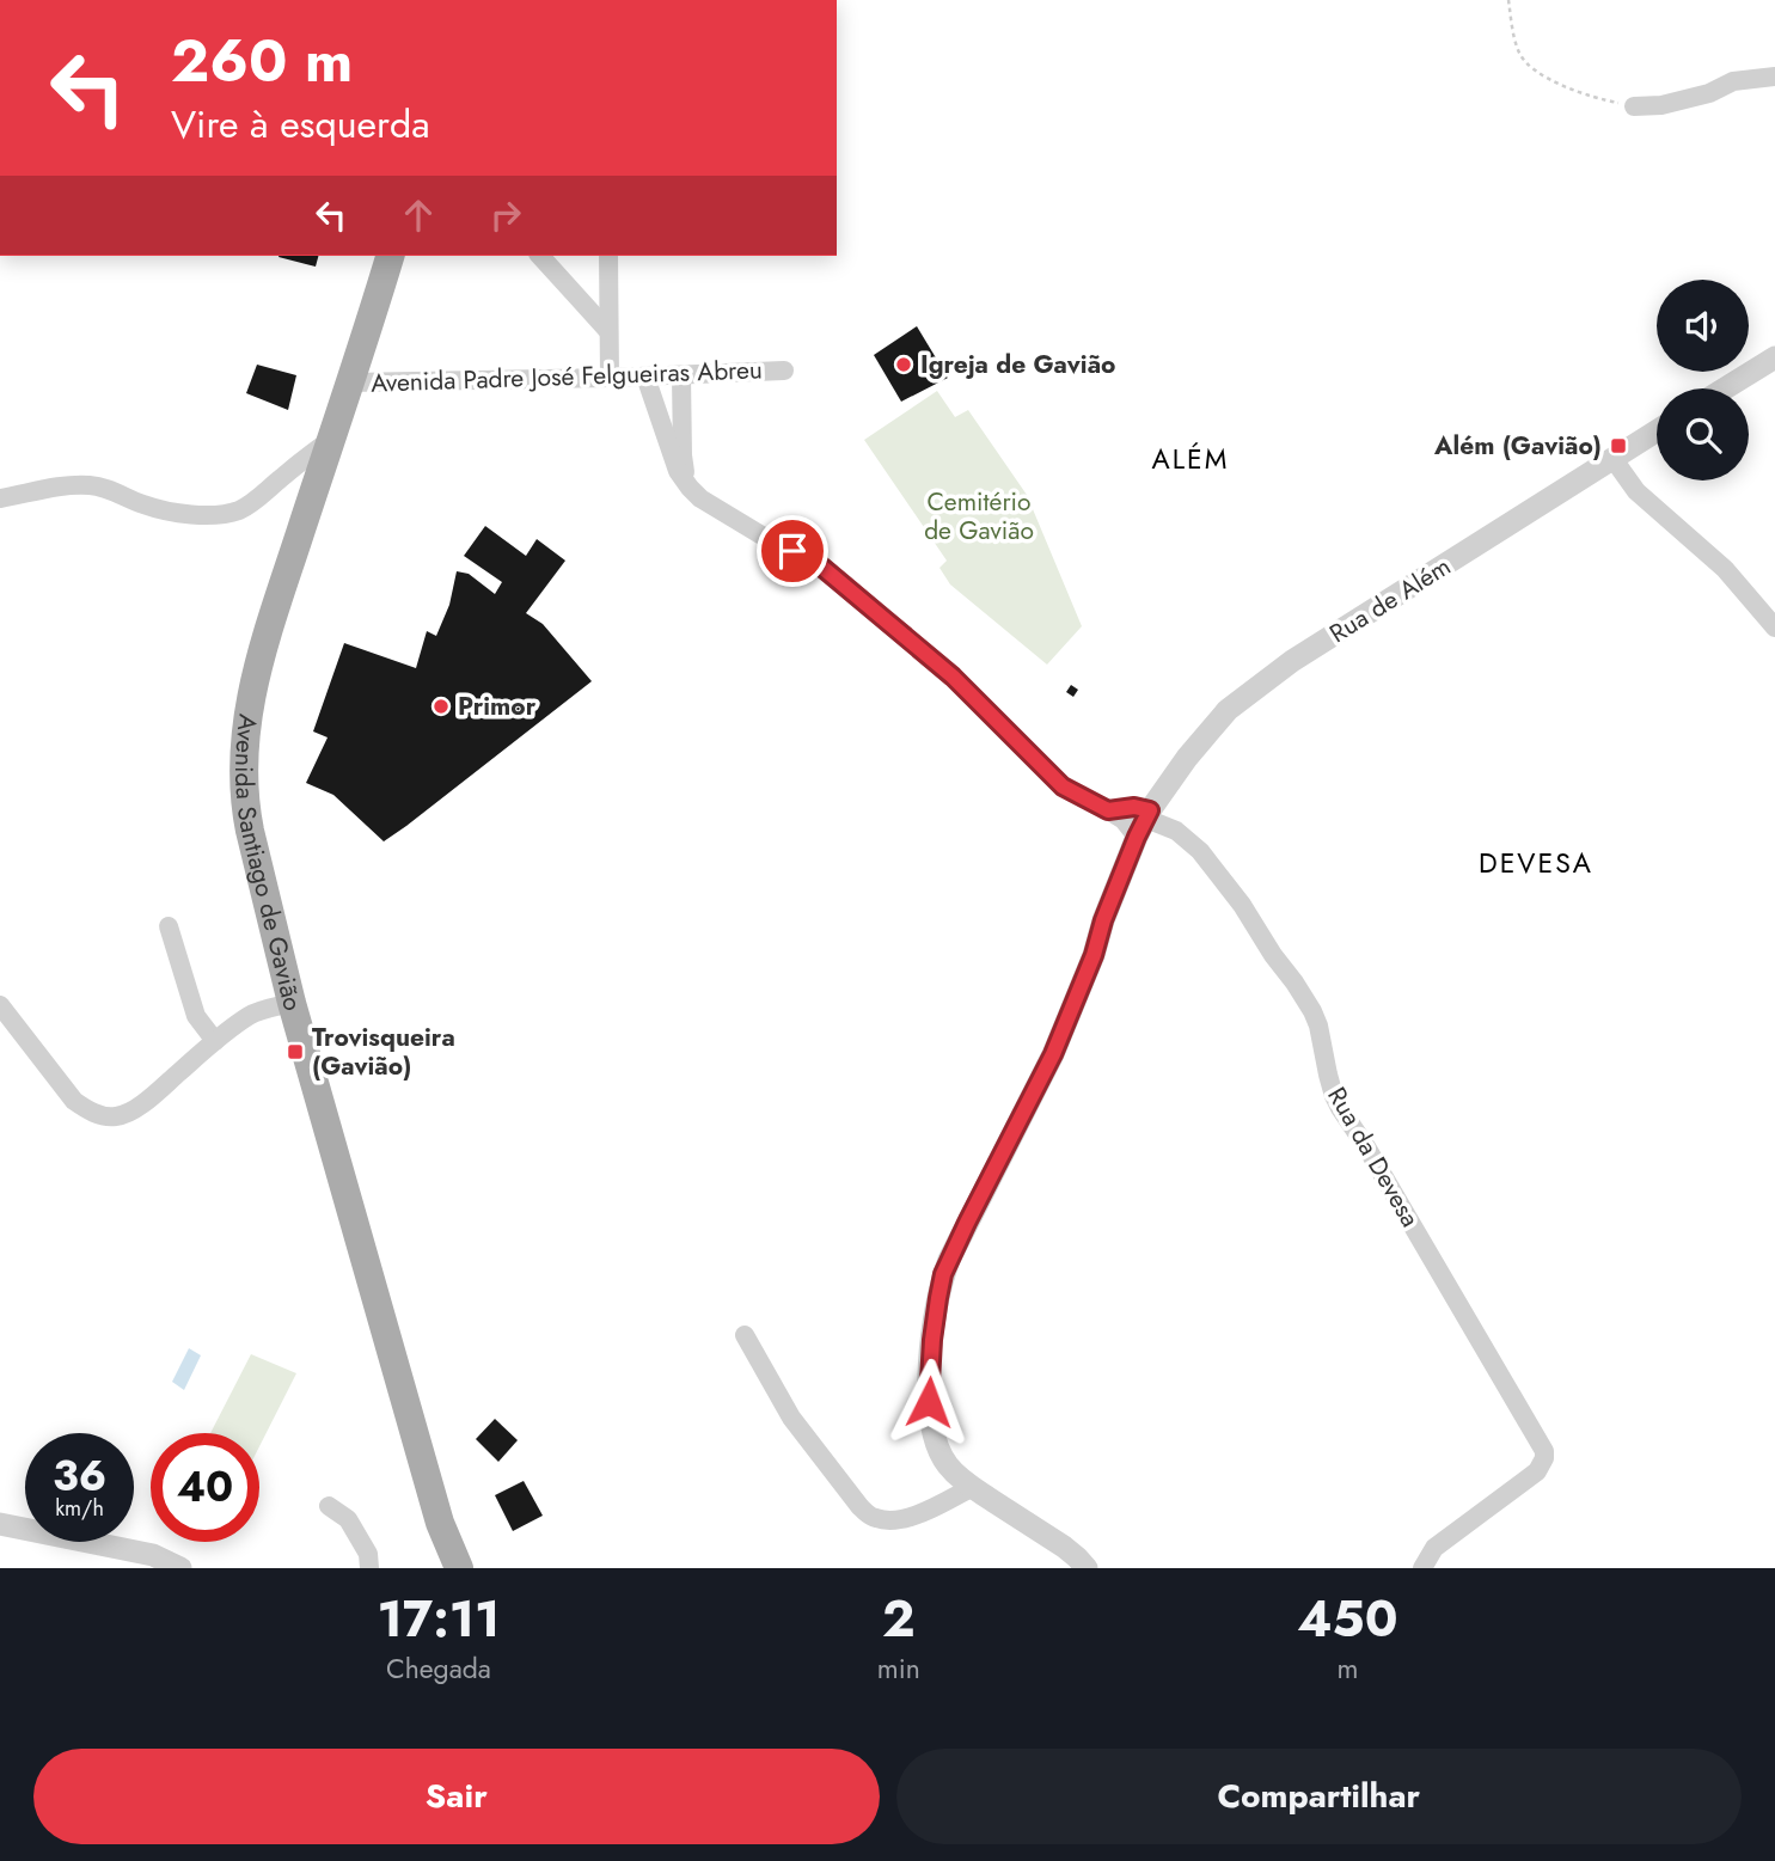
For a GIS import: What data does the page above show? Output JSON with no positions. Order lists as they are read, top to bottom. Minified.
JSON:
{"streets":{"main road":["Avenida Santiago de Gavião"],"street":["Avenida Padre José Felgueiras Abreu","Rua de Além","Rua da Devesa"]},"crossings":[["Avenida Padre José Felgueiras Abreu","Avenida Santiago de Gavião"],["Rua de Além","Rua da Devesa"]],"districts":["ALÉM","DEVESA"],"parks":["Cemitério de Gavião"],"places":{"other":["Igreja de Gavião","Primor"],"transit":["Além (Gavião)","Trovisqueira (Gavião)"]},"page":{"turn":["260 m","Vire à esquerda"],"speed":"36 km/h","limit":"40","eta":["17:11","Chegada","2","min","450","m"],"buttons":["Sair","Compartilhar"]}}
